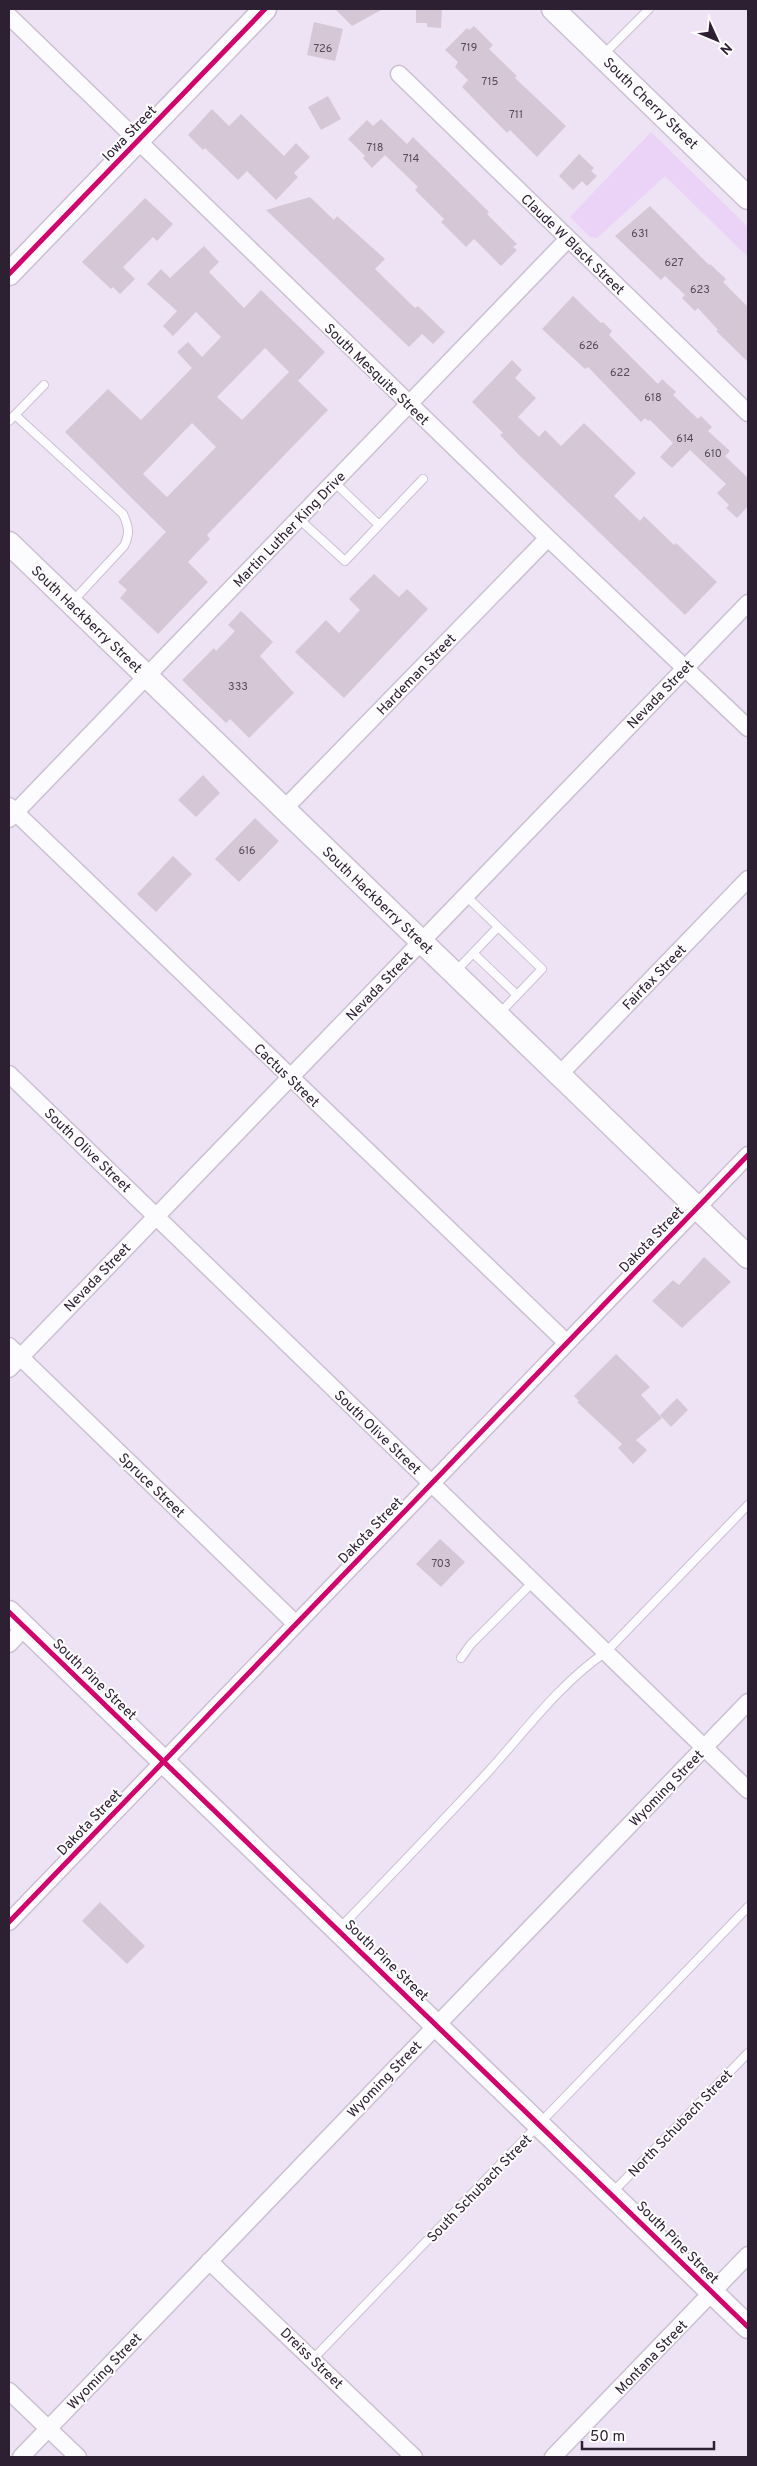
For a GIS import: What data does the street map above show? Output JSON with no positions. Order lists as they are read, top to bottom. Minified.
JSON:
{"streets":{"main road":["South Cherry Street","Iowa Street","South Hackberry Street","South Pine Street"],"street":["Claude W Black Street","South Mesquite Street","Martin Luther King Drive","Hardeman Street","Nevada Street","Fairfax Street","Cactus Street","South Olive Street","Dakota Street","Spruce Street","Wyoming Street","Montana Street","Dreiss Street"],"lane":["North Schubach Street","South Schubach Street"]},"crossings":[["Iowa Street","South Mesquite Street"],["Claude W Black Street","Martin Luther King Drive"],["South Mesquite Street","Martin Luther King Drive"],["South Mesquite Street","Hardeman Street"],["South Mesquite Street","Nevada Street"],["Martin Luther King Drive","South Hackberry Street"],["Martin Luther King Drive","Cactus Street"],["South Hackberry Street","Hardeman Street"],["South Hackberry Street","Nevada Street"],["South Hackberry Street","Fairfax Street"],["South Hackberry Street","Dakota Street"],["Nevada Street","Cactus Street"],["Nevada Street","South Olive Street"],["Nevada Street","Spruce Street"],["Cactus Street","Dakota Street"],["South Olive Street","Dakota Street"],["South Olive Street","Wyoming Street"],["Dakota Street","Spruce Street"],["Dakota Street","South Pine Street"],["South Pine Street","Wyoming Street"],["South Pine Street","North Schubach Street"],["South Pine Street","South Schubach Street"],["South Pine Street","Montana Street"],["Wyoming Street","Dreiss Street"],["South Schubach Street","Dreiss Street"]],"house_numbers":["719","726","715","711","718","714","631","627","623","626","622","618","614","610","333","616","703"],"scale_bar":"50 m","north":"bottom right"}
